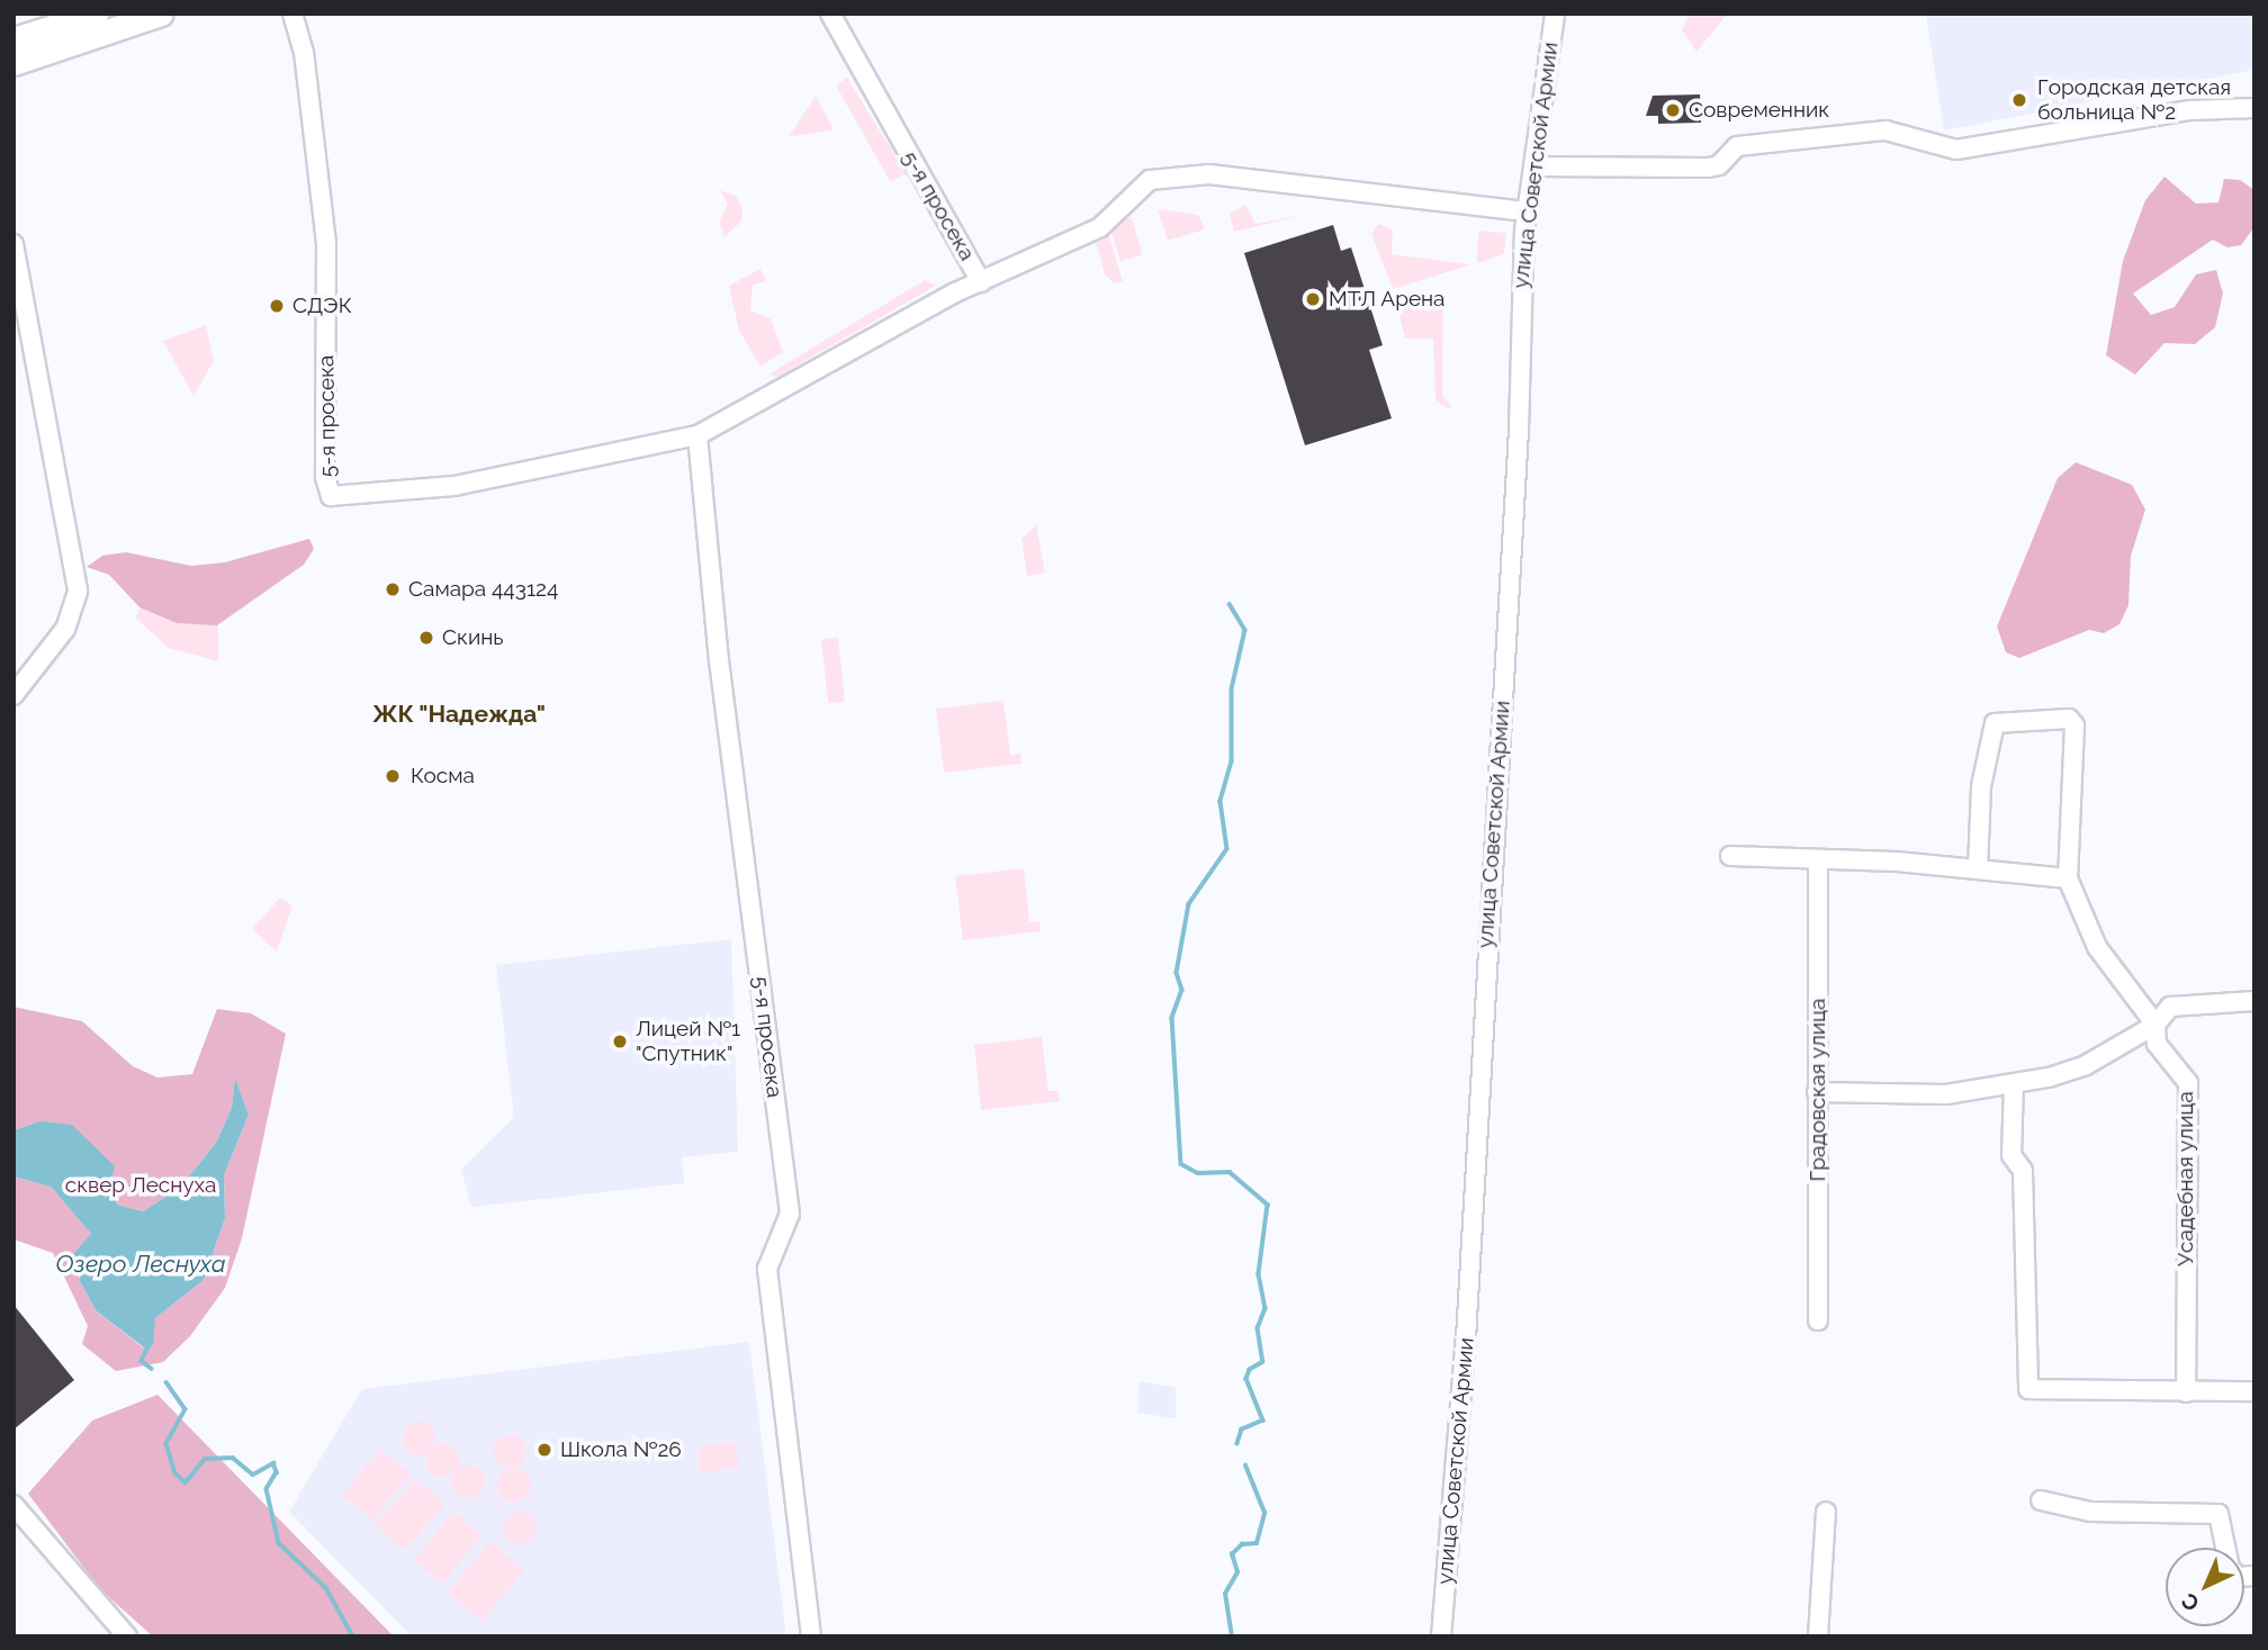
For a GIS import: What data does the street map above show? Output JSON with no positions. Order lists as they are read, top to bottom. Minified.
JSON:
{"streets":{"street":["улица Советской Армии","5-я просека","Градовская улица","Усадебная улица"]},"districts":["ЖК \"Надежда\""],"water":["Озеро Леснуха"],"parks":["сквер Леснуха"],"places":["Городская детская больница №2","Современник","МТЛ Арена","СДЭК","Самара 443124","Скинь","Косма","Лицей №1 \"Спутник\"","Школа №26"],"north":"bottom left"}
